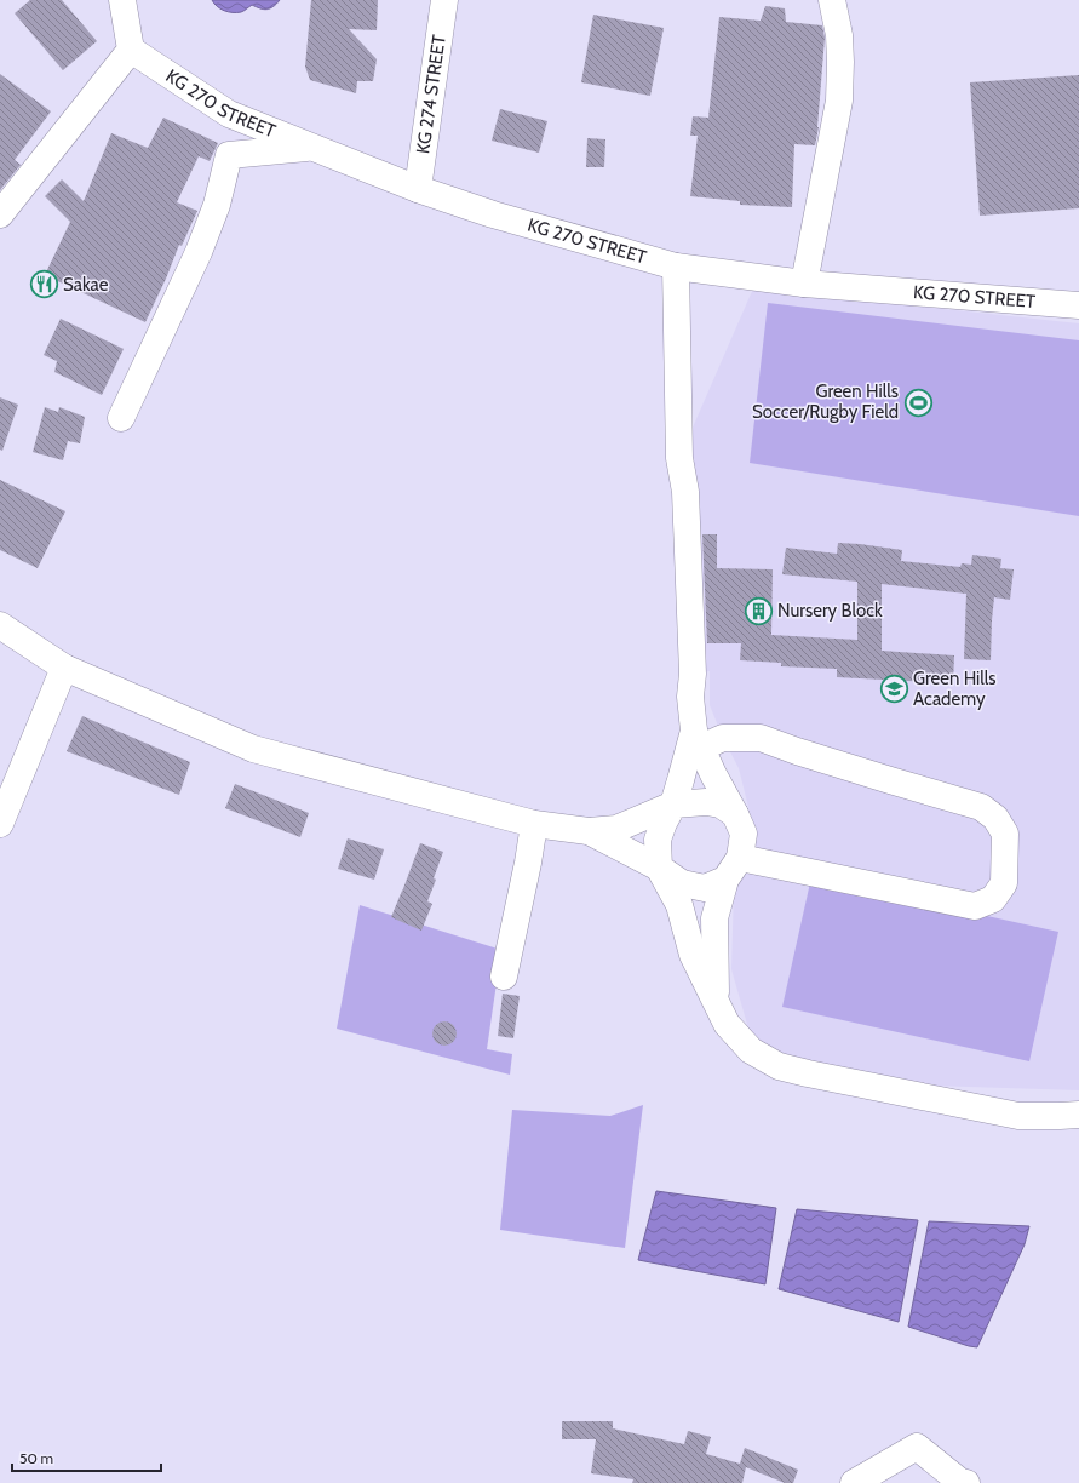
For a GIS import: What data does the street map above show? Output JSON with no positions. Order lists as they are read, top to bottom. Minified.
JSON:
{"streets":{"street":["KG 274 STREET","KG 270 STREET"]},"crossings":[["KG 274 STREET","KG 270 STREET"]],"places":{"restaurant":["Sakae"],"sports":["Green Hills Soccer/Rugby Field"],"building":["Nursery Block"],"school or university":["Green Hills Academy"]},"scale_bar":"50 m"}
